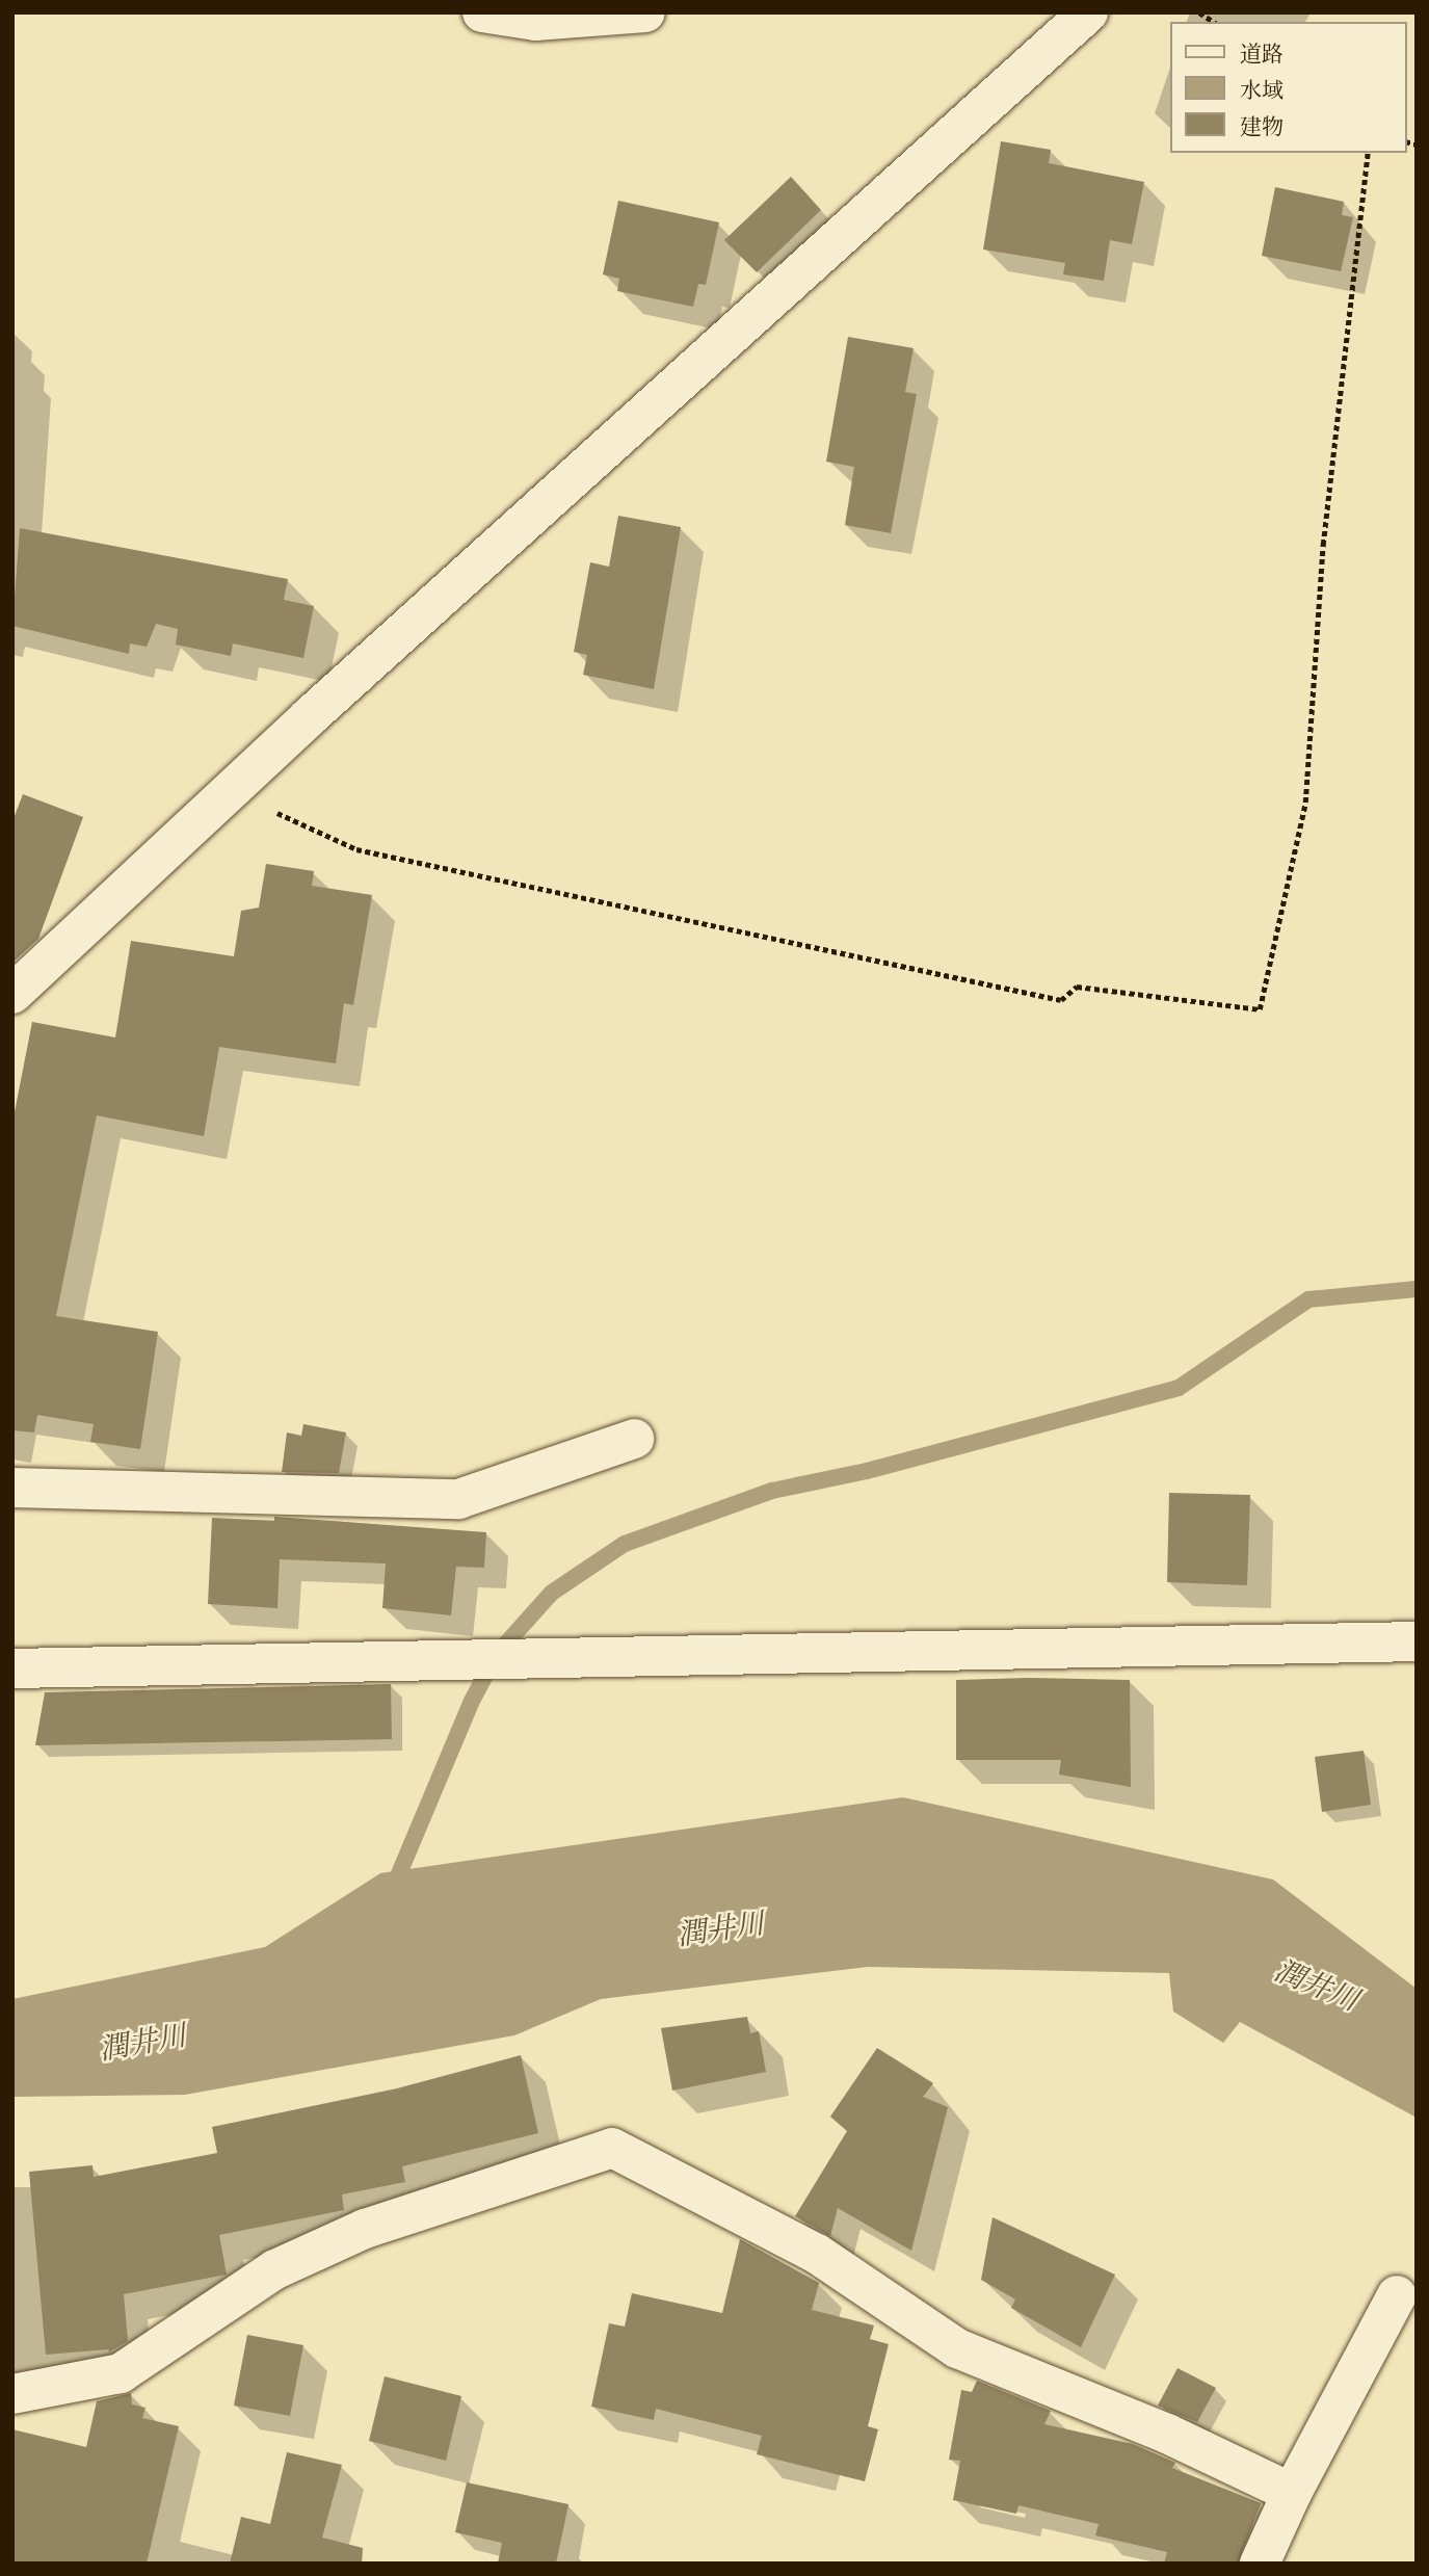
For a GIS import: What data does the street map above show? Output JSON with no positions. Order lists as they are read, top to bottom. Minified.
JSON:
{"water":["潤井川"],"legend":["道路","水域","建物"]}
